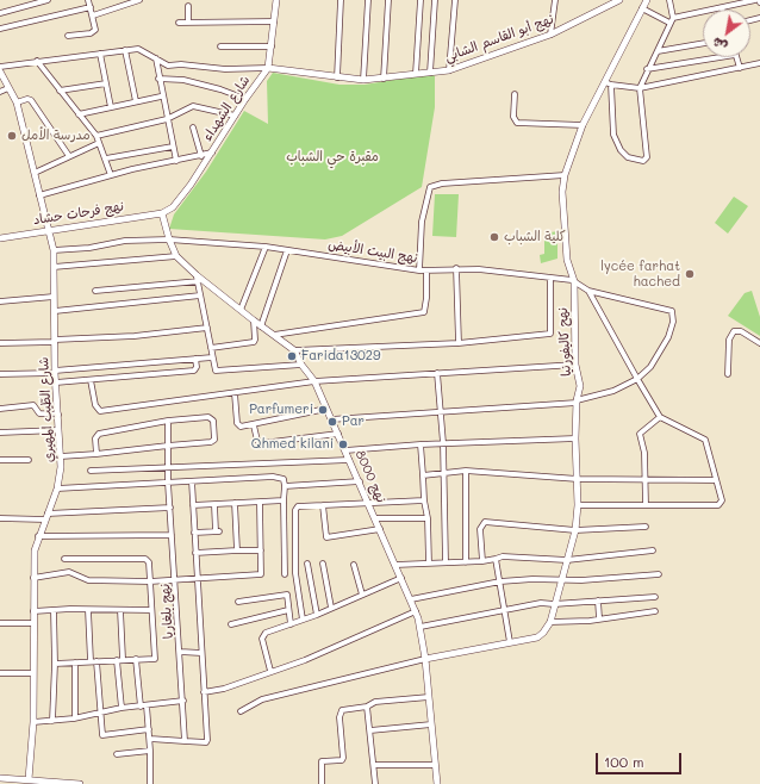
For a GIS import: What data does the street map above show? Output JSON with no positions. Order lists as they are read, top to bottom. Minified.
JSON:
{"streets":{"street":["نهج أبو القاسم الشابي","شارع الشهداء","نهج فرحات حشاد","نهج البيت الأبيض","نهح كاليفورنيا","شارع الطّيب المهيري","نهج 8000","نهج بلغاريا"]},"crossings":[["نهج أبو القاسم الشابي","شارع الشهداء"],["شارع الشهداء","نهج فرحات حشاد"],["شارع الشهداء","نهج 8000"],["نهج فرحات حشاد","شارع الطّيب المهيري"],["نهج فرحات حشاد","نهج 8000"],["نهج البيت الأبيض","نهح كاليفورنيا"],["نهج البيت الأبيض","شارع الطّيب المهيري"],["نهج البيت الأبيض","نهج 8000"]],"parks":["مقبرة حي الشباب"],"places":["مدرسة الأمل","كلية الشباب","lycée farhat hached","Farida13029","Parfumeri","Par","Qhmed kilani"],"scale_bar":"100 m","north":"bottom left"}
